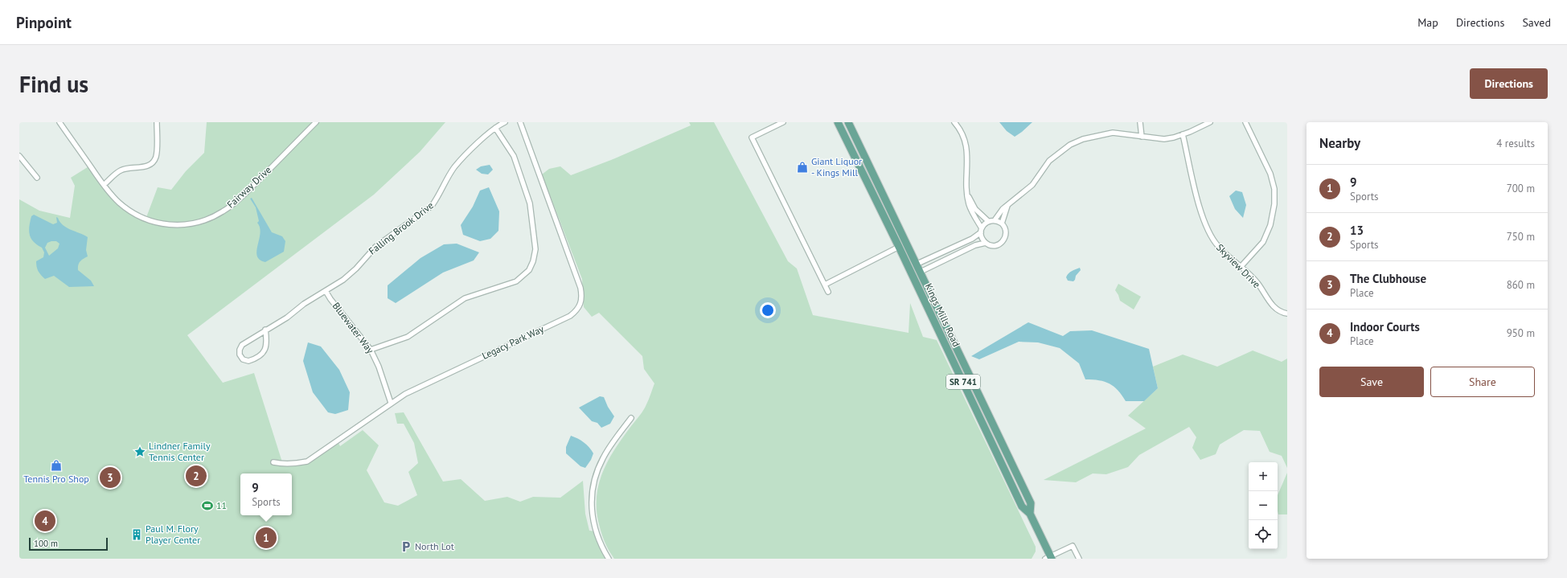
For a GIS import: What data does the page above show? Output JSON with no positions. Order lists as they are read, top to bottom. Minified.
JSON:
{"streets":{"main road":["Kings Mills Road","SR 741"],"street":["Fairway Drive","Falling Brook Drive","Skyview Drive","Bluewater Way","Legacy Park Way"]},"crossings":[["Falling Brook Drive","Bluewater Way"],["Bluewater Way","Legacy Park Way"]],"places":{"shop":["Giant Liquor - Kings Mill","Tennis Pro Shop"],"place":["Lindner Family Tennis Center"],"sports":["11"],"building":["Paul M. Flory Player Center"],"parking":["North Lot"]},"scale_bar":"100 m","page":{"header":"Pinpoint","nav":["Map","Directions","Saved"],"buttons":["Directions",["Save","Share"]],"title":"Find us","heading":["Nearby","4 results"],"list":[{"mark":"1","name":"9","note":"Sports","value":"700 m"},{"mark":"2","name":"13","note":"Sports","value":"750 m"},{"mark":"3","name":"The Clubhouse","note":"Place","value":"860 m"},{"mark":"4","name":"Indoor Courts","note":"Place","value":"950 m"}],"map_buttons":["+","−"],"pins":["2","3","4","1"],"popup":["9","Sports"],"scale":"100 m"}}
